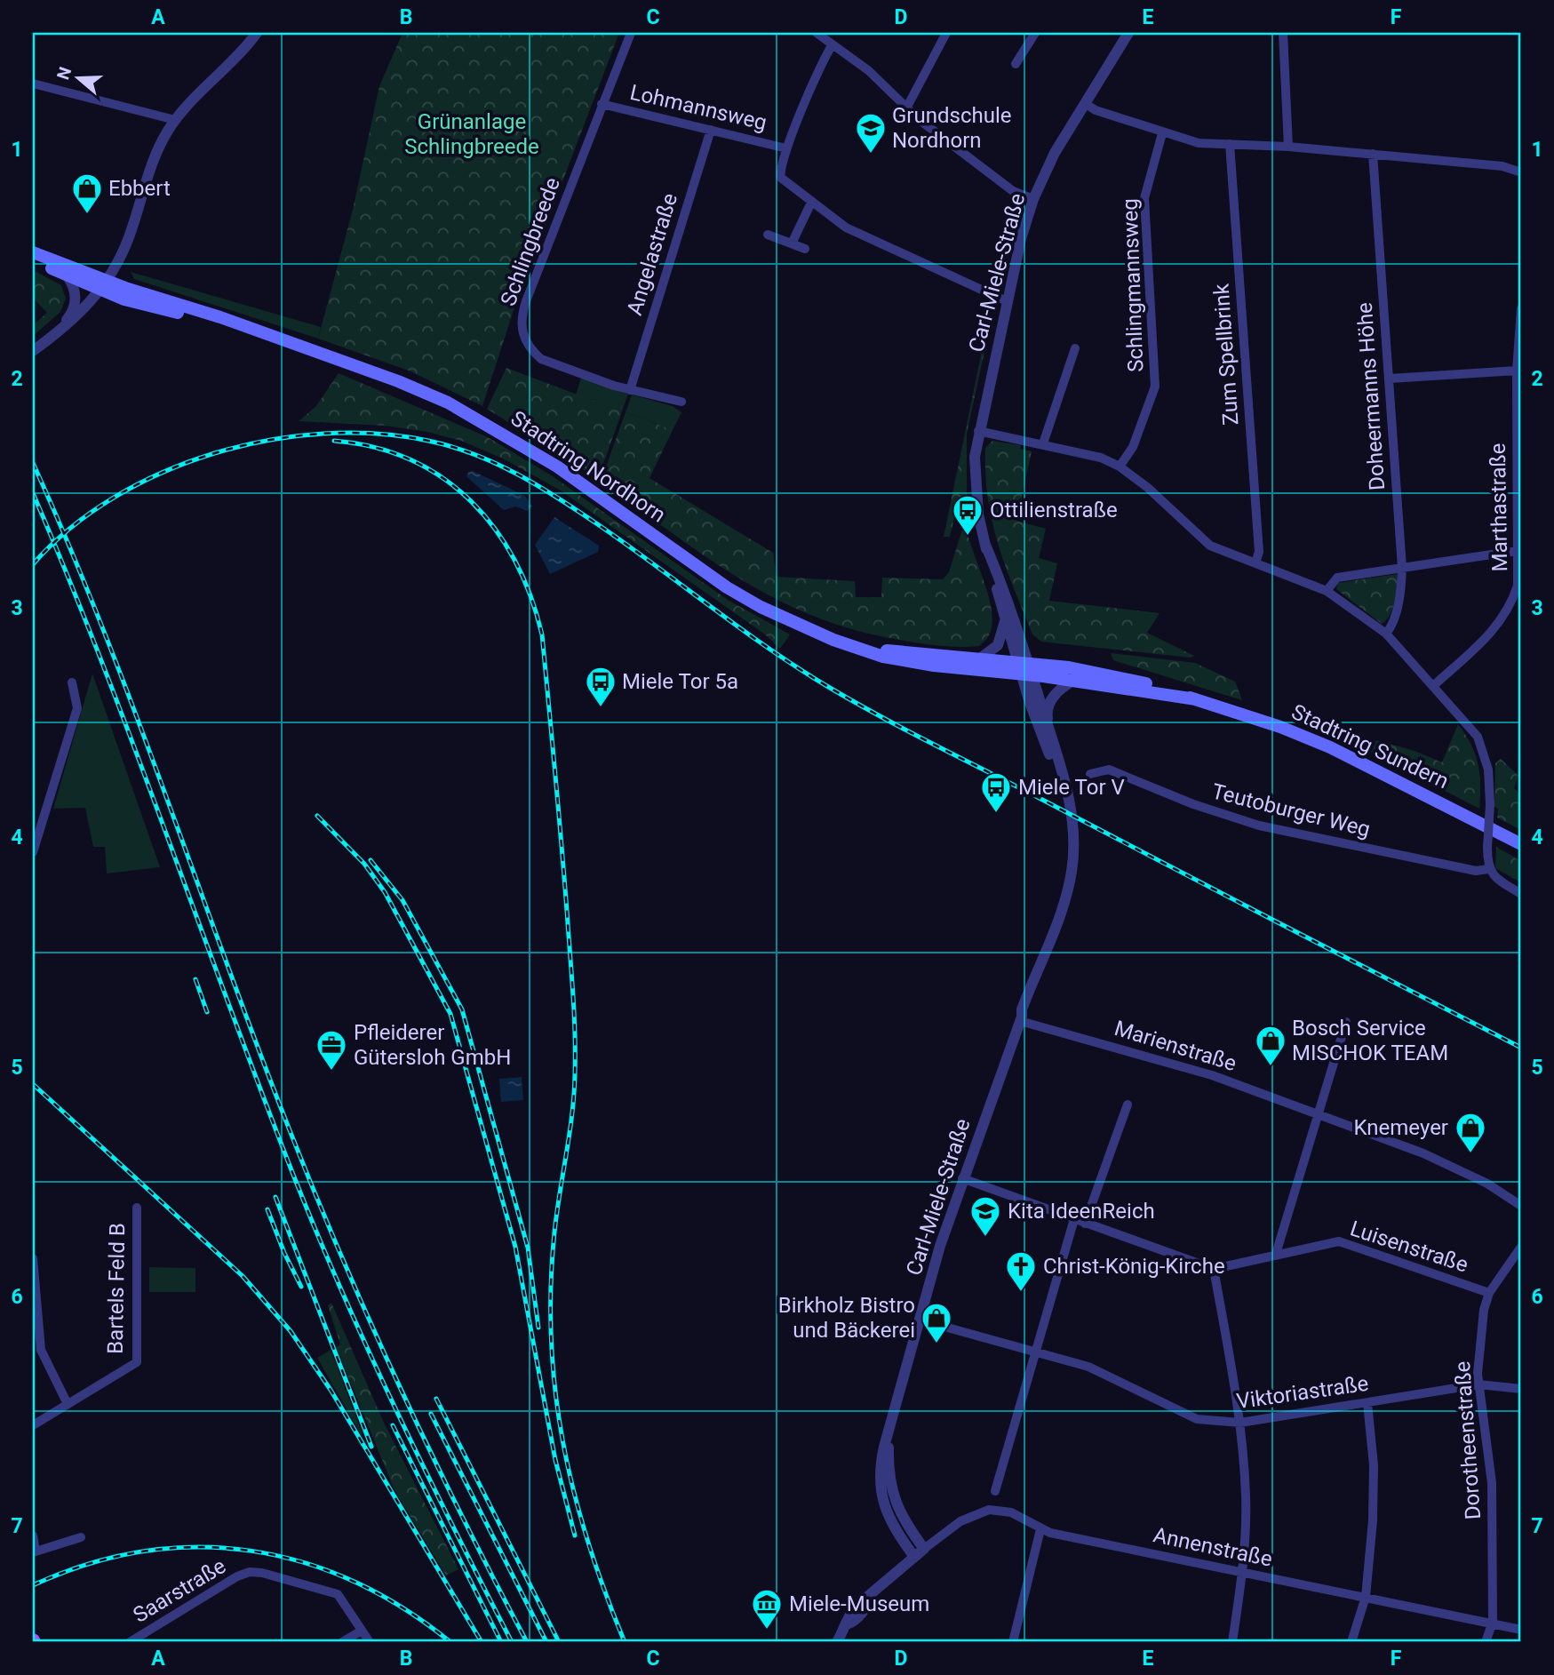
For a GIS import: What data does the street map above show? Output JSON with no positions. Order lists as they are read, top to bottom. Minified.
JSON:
{"streets":{"main road":["Stadtring Nordhorn","Stadtring Sundern"],"street":["Lohmannsweg","Schlingbreede","Angelastraße","Carl-Miele-Straße","Schlingmannsweg","Zum Spellbrink","Doheermanns Höhe","Marthastraße","Teutoburger Weg","Marienstraße","Luisenstraße","Bartels Feld B","Viktoriastraße","Dorotheenstraße","Annenstraße","Saarstraße"]},"crossings":[["Lohmannsweg","Schlingbreede"],["Lohmannsweg","Angelastraße"],["Lohmannsweg","Carl-Miele-Straße"],["Schlingbreede","Angelastraße"],["Carl-Miele-Straße","Stadtring Nordhorn"],["Carl-Miele-Straße","Stadtring Sundern"],["Carl-Miele-Straße","Marienstraße"],["Carl-Miele-Straße","Viktoriastraße"],["Carl-Miele-Straße","Annenstraße"],["Stadtring Nordhorn","Stadtring Sundern"],["Luisenstraße","Dorotheenstraße"],["Viktoriastraße","Dorotheenstraße"],["Dorotheenstraße","Annenstraße"]],"parks":["Grünanlage Schlingbreede"],"places":{"school or university":["Grundschule Nordhorn","Kita IdeenReich"],"shop":["Ebbert","Bosch Service MISCHOK TEAM","Knemeyer","Birkholz Bistro und Bäckerei"],"bus stop":["Ottilienstraße","Miele Tor 5a","Miele Tor V"],"office":["Pfleiderer Gütersloh GmbH"],"church":["Christ-König-Kirche"],"museum":["Miele-Museum"]},"north":"left","grid":{"columns":["A","B","C","D","E","F"],"rows":["1","2","3","4","5","6","7"]}}
